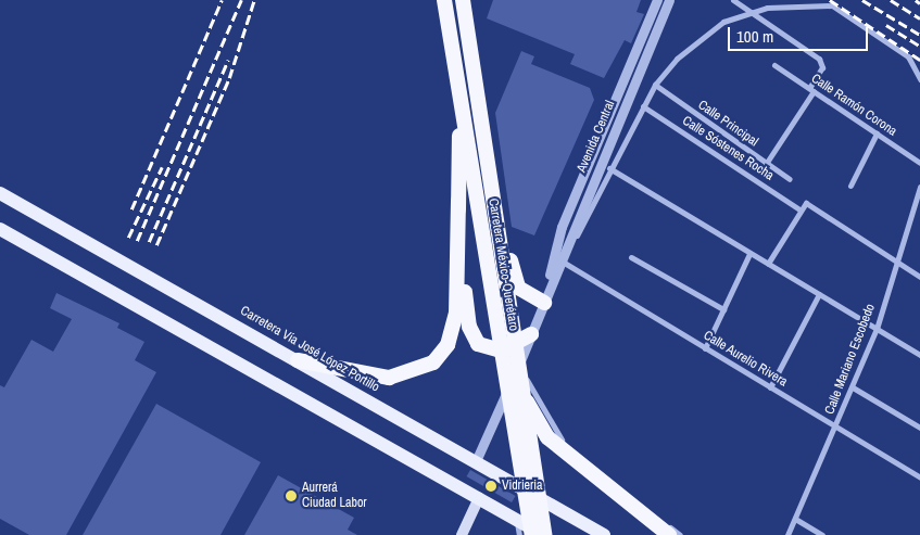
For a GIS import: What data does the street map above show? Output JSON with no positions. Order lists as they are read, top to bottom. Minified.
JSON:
{"streets":{"highway":["Carretera México-Querétaro"],"main road":["Carretera Vía José López Portillo"],"street":["Calle Ramón Corona","Calle Principal","Avenida Central","Calle Sóstenes Rocha","Calle Aurelio Rivera","Calle Mariano Escobedo"]},"crossings":[["Avenida Central","Carretera Vía José López Portillo"],["Avenida Central","Calle Aurelio Rivera"],["Calle Aurelio Rivera","Calle Mariano Escobedo"]],"places":["Vidrieria","Aurrerá Ciudad Labor"],"scale_bar":"100 m"}
